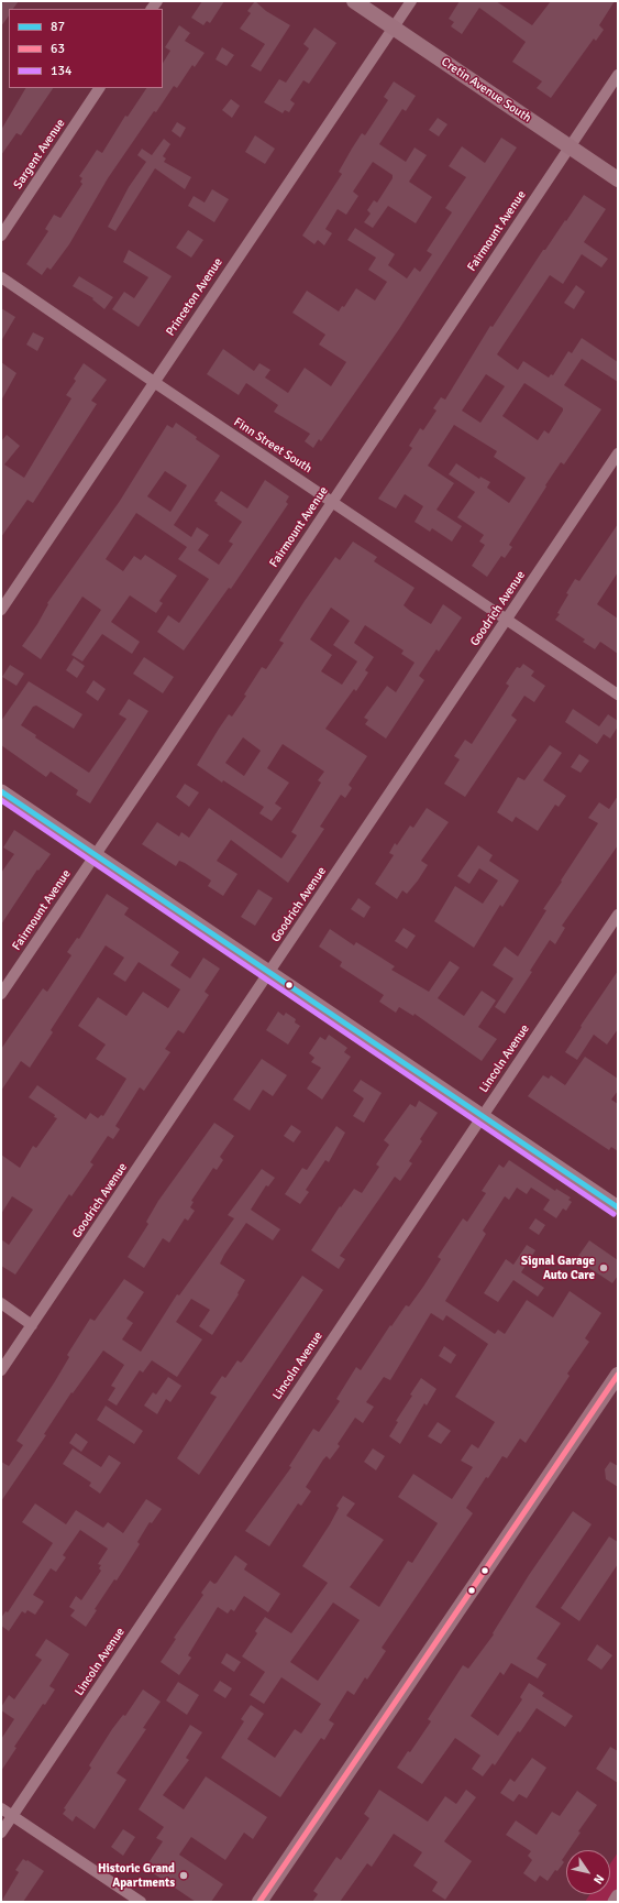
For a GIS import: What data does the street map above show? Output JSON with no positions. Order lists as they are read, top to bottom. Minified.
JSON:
{"streets":{"main road":["Cretin Avenue South"],"street":["Sargent Avenue","Fairmount Avenue","Princeton Avenue","Finn Street South","Goodrich Avenue","Lincoln Avenue"]},"crossings":[["Cretin Avenue South","Fairmount Avenue"],["Cretin Avenue South","Princeton Avenue"],["Fairmount Avenue","Finn Street South"],["Princeton Avenue","Finn Street South"],["Finn Street South","Goodrich Avenue"]],"places":["Signal Garage Auto Care","Historic Grand Apartments"],"lines":["transit line 87","transit line 134","transit line 63"],"legend":["87","63","134"],"north":"bottom right"}
